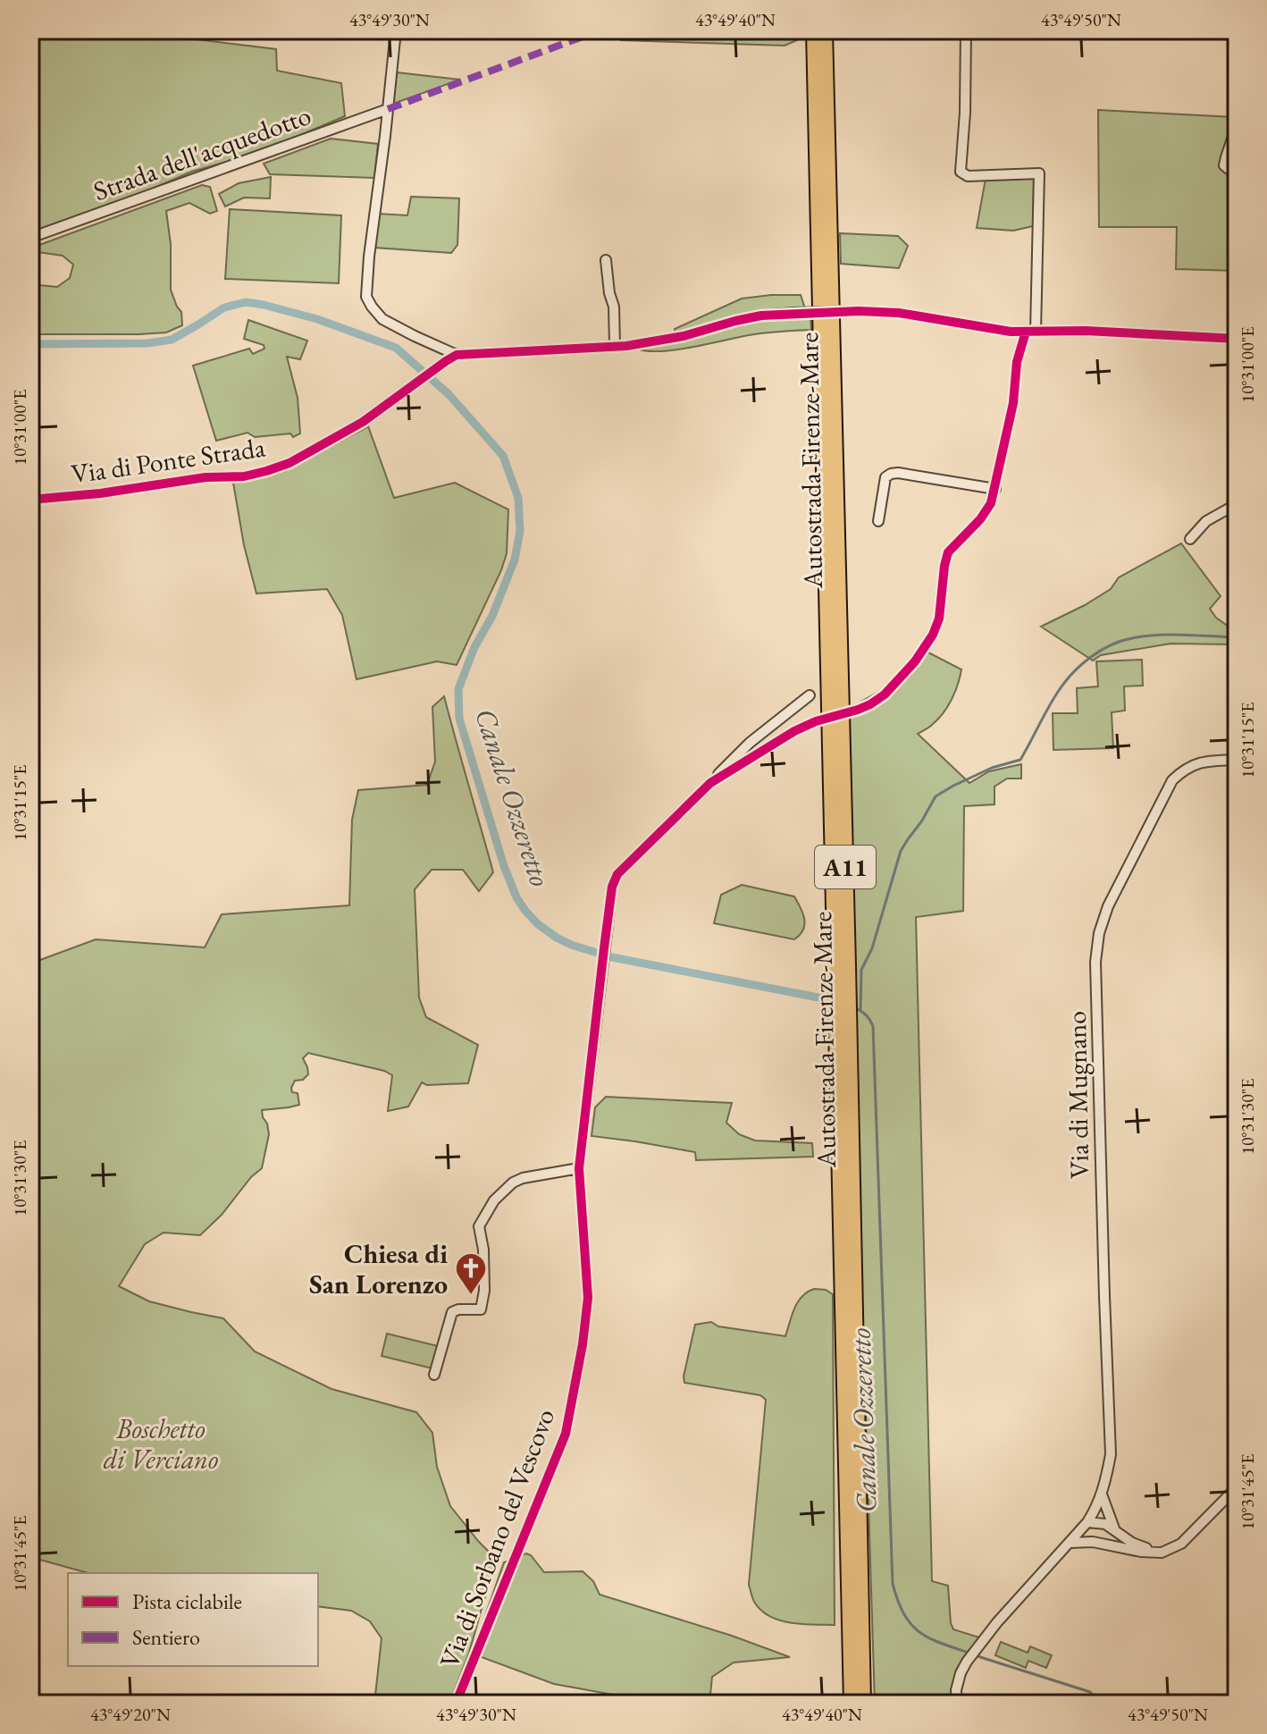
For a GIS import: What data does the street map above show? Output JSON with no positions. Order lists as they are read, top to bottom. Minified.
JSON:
{"streets":{"highway":["Autostrada Firenze-Mare","A11"],"street":["Strada dell'acquedotto","Via di Ponte Strada","Via di Mugnano","Via di Sorbano del Vescovo"]},"water":["Canale Ozzeretto"],"parks":["Boschetto di Verciano"],"places":{"church":["Chiesa di San Lorenzo"]},"legend":["Pista ciclabile","Sentiero"],"coordinates":["43°49'30\"N","43°49'40\"N","43°49'50\"N","10°31'00\"E","10°31'15\"E","10°31'30\"E","10°31'45\"E","43°49'20\"N"]}
